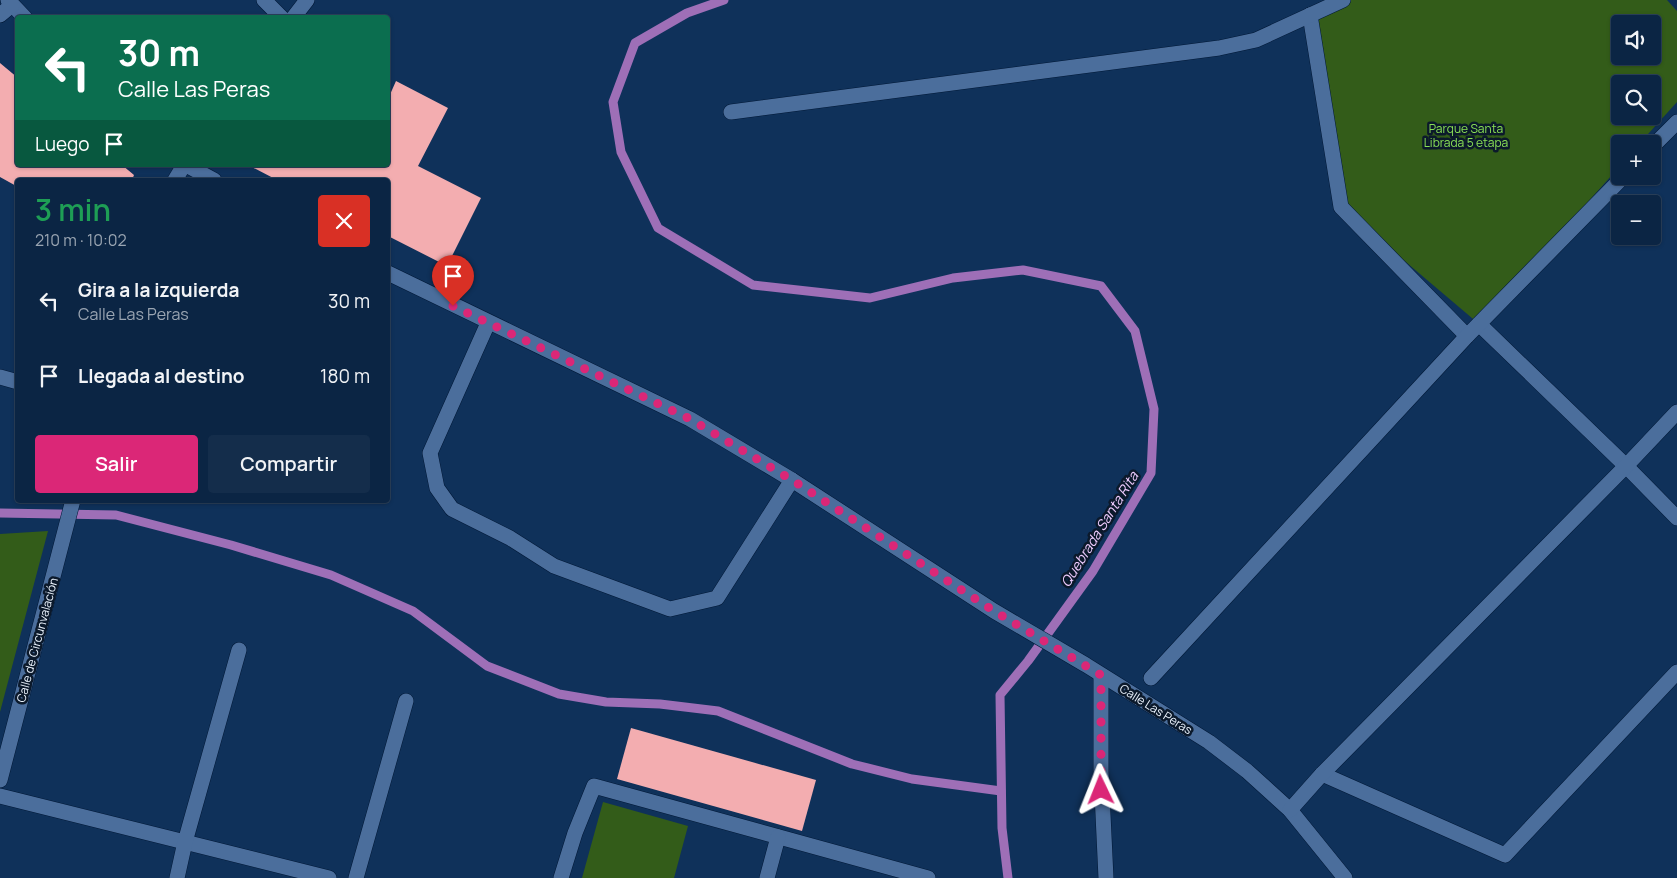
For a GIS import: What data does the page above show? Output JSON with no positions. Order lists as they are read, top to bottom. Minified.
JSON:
{"streets":{"street":["Calle de Circunvalación","Calle Las Peras"]},"water":["Quebrada Santa Rita"],"parks":["Parque Santa Librada 5 etapa"],"page":{"map_buttons":["+","−"],"turn":["30 m","Calle Las Peras"],"then":"Luego","heading":["3 min","210 m · 10:02"],"list":[{"name":"Gira a la izquierda","note":"Calle Las Peras","value":"30 m"},{"name":"Llegada al destino","value":"180 m"}],"buttons":["Salir","Compartir"]}}
